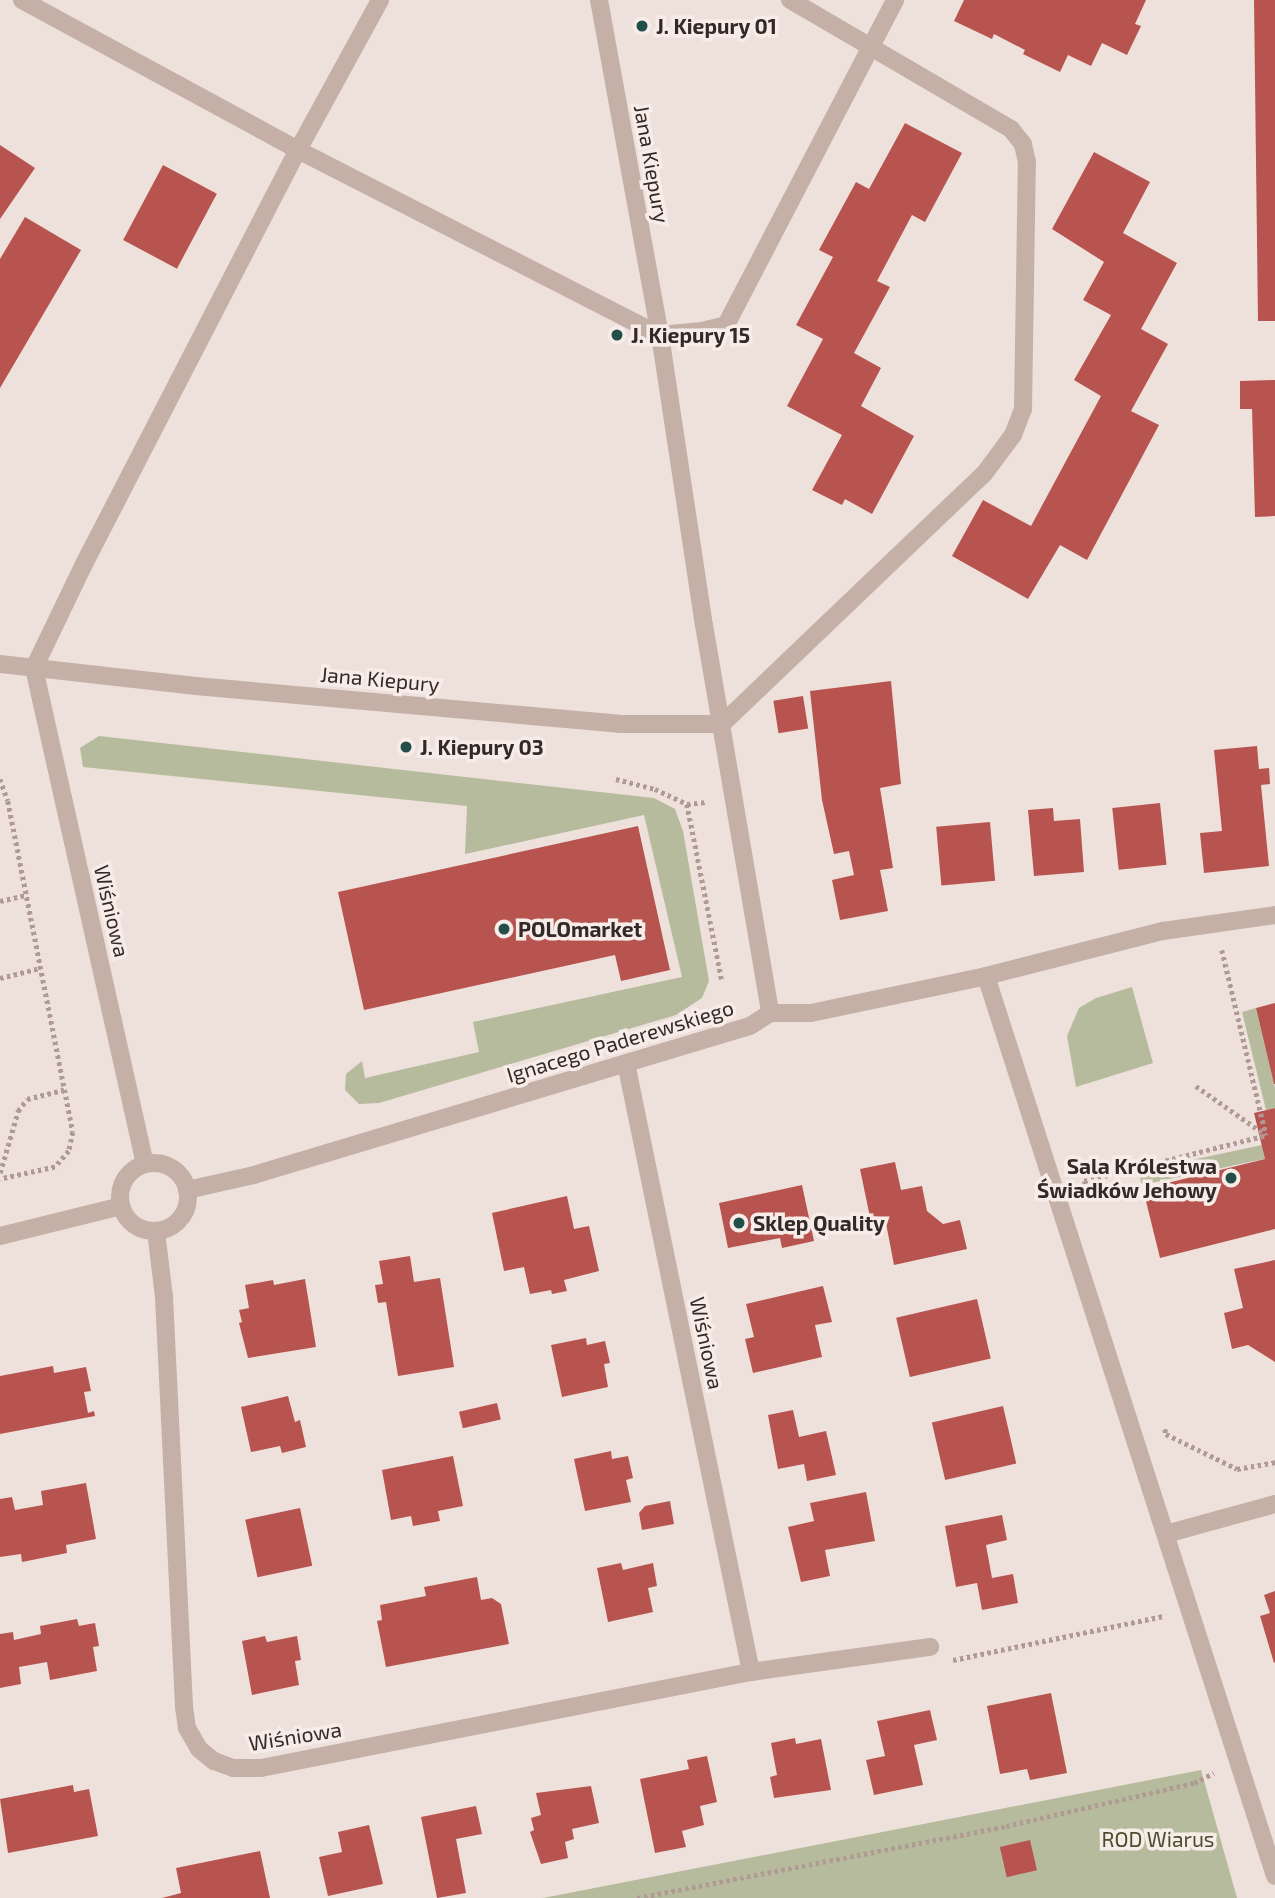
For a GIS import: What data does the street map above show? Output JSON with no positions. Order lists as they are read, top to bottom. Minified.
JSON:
{"streets":{"street":["Jana Kiepury","Wiśniowa","Ignacego Paderewskiego"]},"crossings":[["Jana Kiepury","Wiśniowa"],["Jana Kiepury","Ignacego Paderewskiego"],["Wiśniowa","Ignacego Paderewskiego"]],"parks":["ROD Wiarus"],"places":["J. Kiepury 01","J. Kiepury 15","J. Kiepury 03","POLOmarket","Sala Królestwa Świadków Jehowy","Sklep Quality"]}
